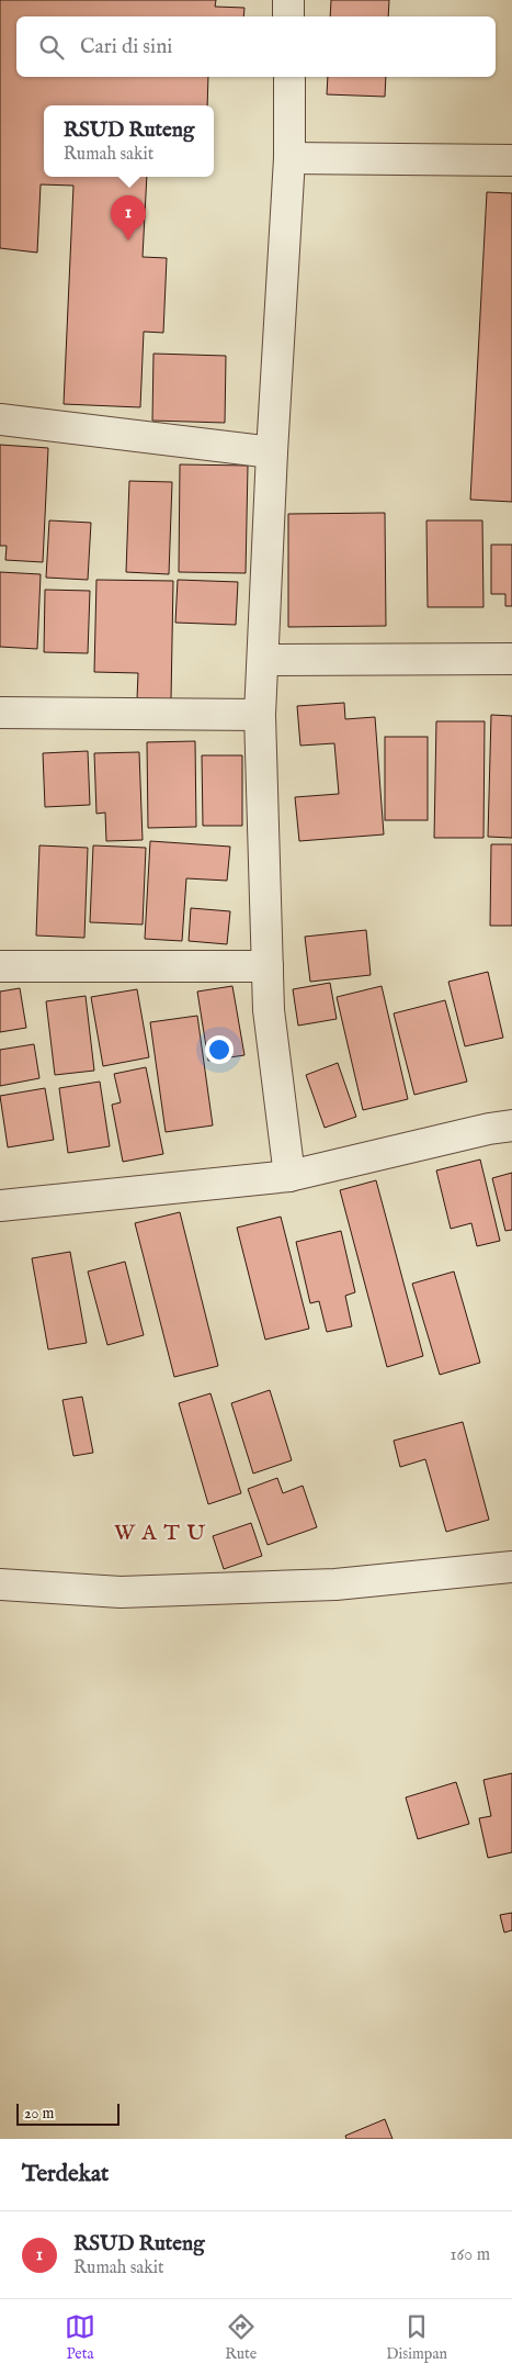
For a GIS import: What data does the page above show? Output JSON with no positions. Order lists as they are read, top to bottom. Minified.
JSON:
{"districts":["W A T U"],"scale_bar":"20 m","page":{"search":"Cari di sini","popup":["RSUD Ruteng","Rumah sakit"],"pins":"1","scale":"20 m","heading":"Terdekat","list":[{"mark":"1","name":"RSUD Ruteng","note":"Rumah sakit","value":"160 m"}],"nav":["Peta","Rute","Disimpan"]}}
